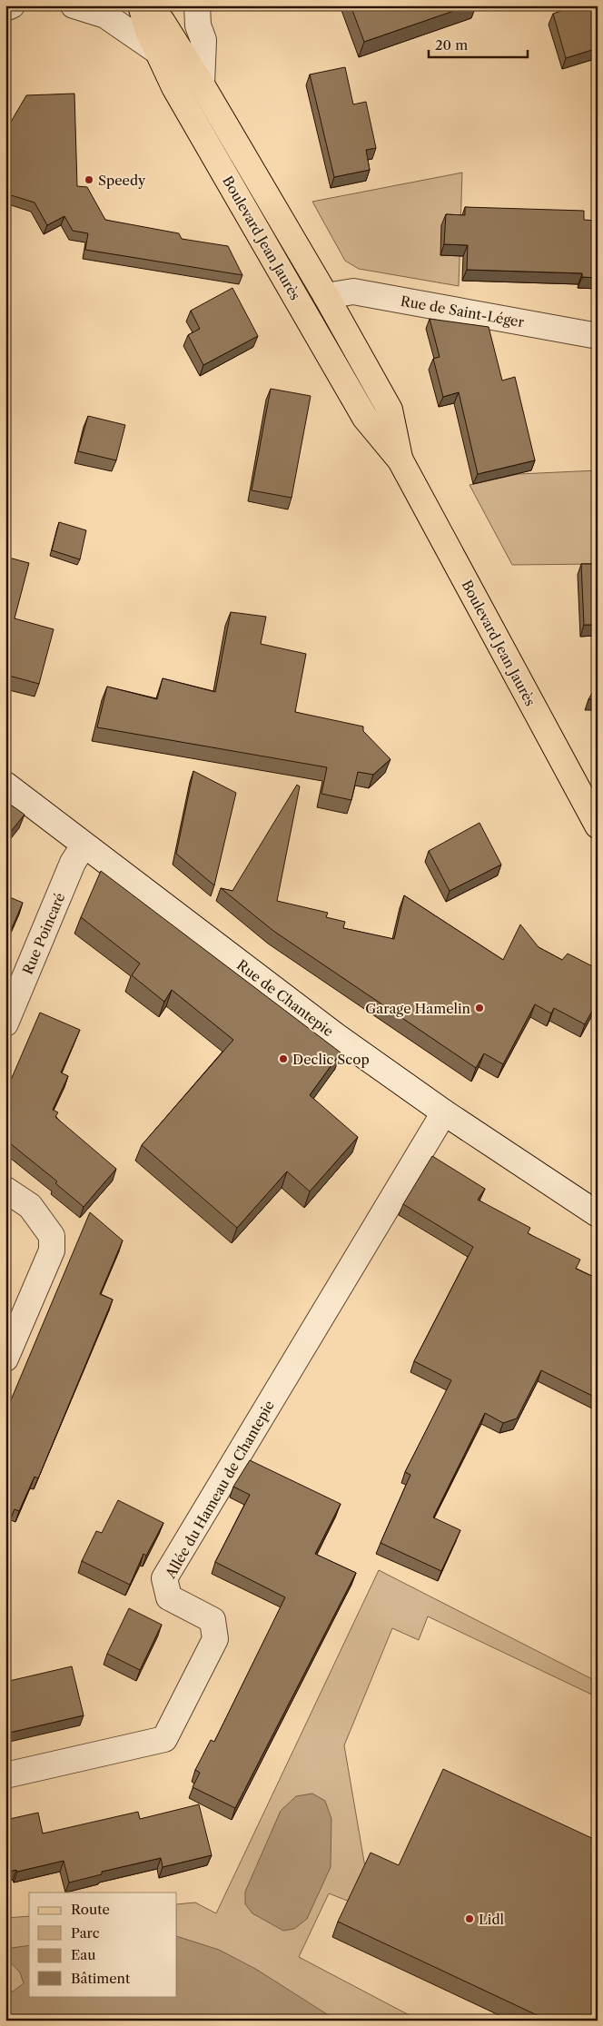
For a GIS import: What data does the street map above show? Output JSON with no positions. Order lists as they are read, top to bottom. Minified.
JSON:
{"streets":{"main road":["Boulevard Jean Jaurès"],"street":["Rue de Saint-Léger","Rue Poincaré","Rue de Chantepie","Allée du Hameau de Chantepie"]},"crossings":[["Boulevard Jean Jaurès","Rue de Saint-Léger"],["Rue Poincaré","Rue de Chantepie"],["Rue de Chantepie","Allée du Hameau de Chantepie"]],"places":["Speedy","Garage Hamelin","Declic Scop","Lidl"],"legend":["Route","Parc","Eau","Bâtiment"],"scale_bar":"20 m"}
